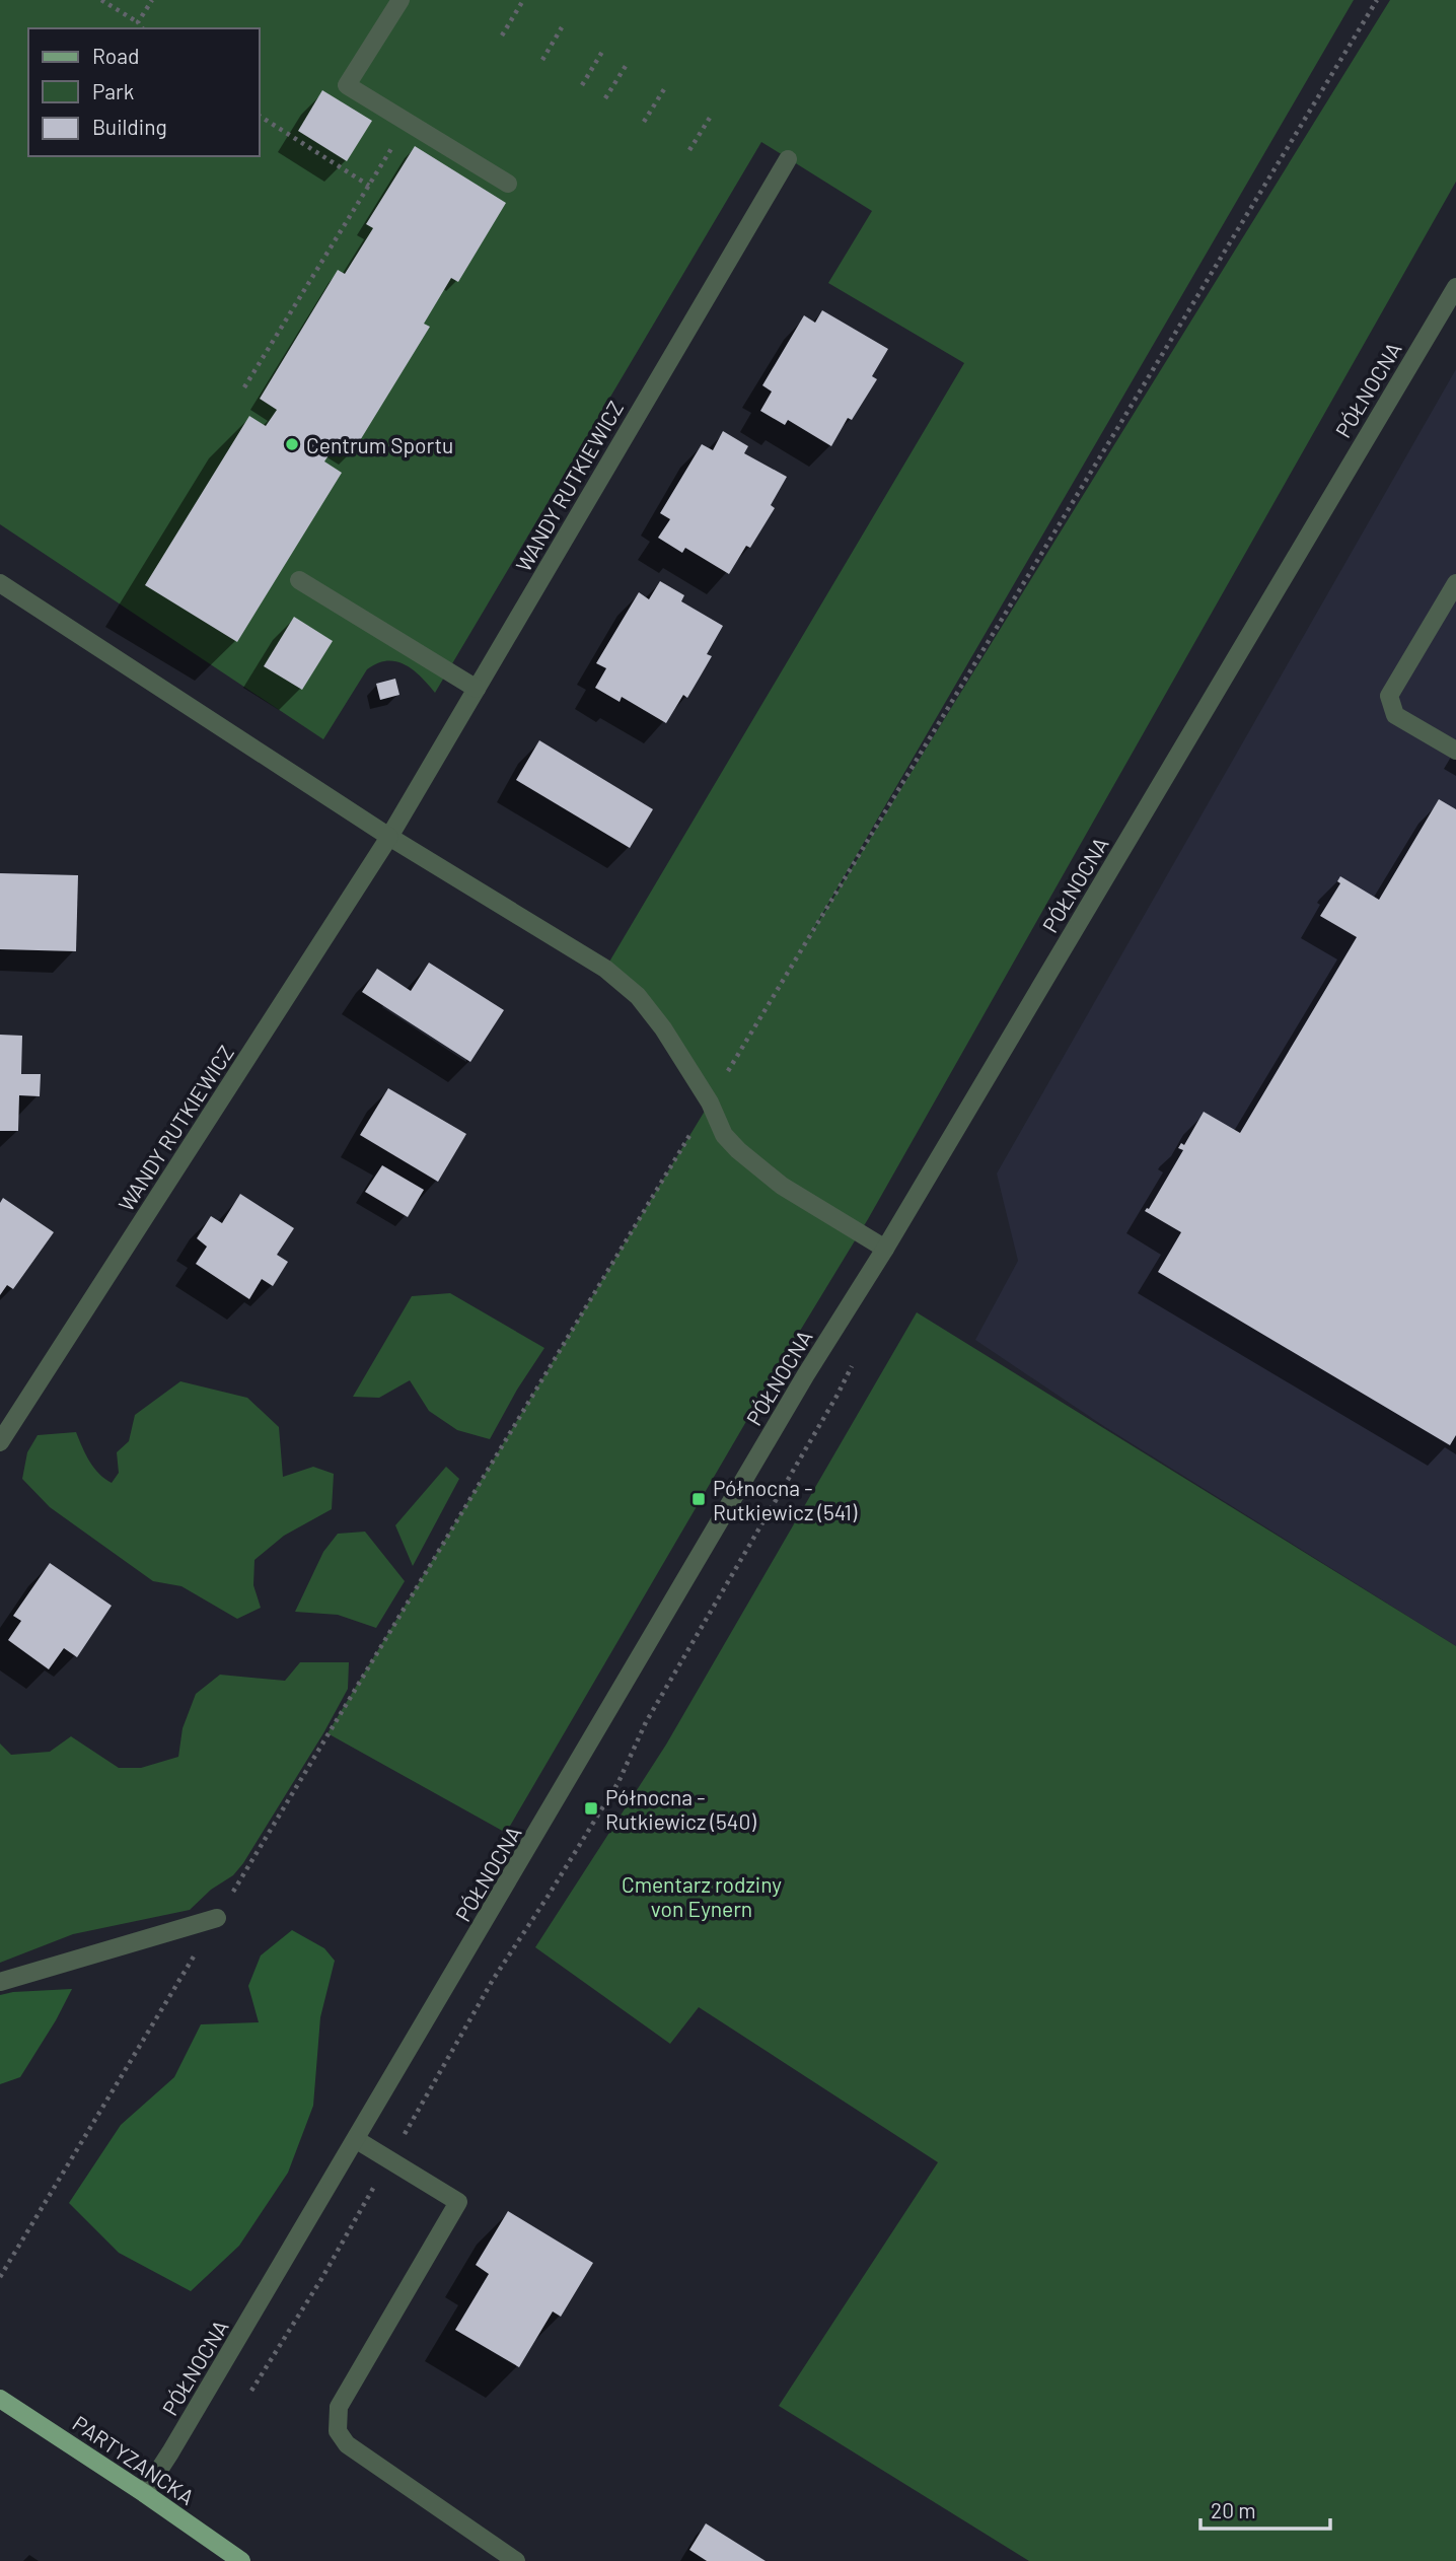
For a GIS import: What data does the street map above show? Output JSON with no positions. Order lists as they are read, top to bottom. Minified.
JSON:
{"streets":{"main road":["PARTYZANCKA"],"street":["PÓŁNOCNA","WANDY RUTKIEWICZ"]},"crossings":[["PÓŁNOCNA","PARTYZANCKA"]],"parks":["Cmentarz rodziny von Eynern"],"places":{"other":["Centrum Sportu"],"transit":["Północna - Rutkiewicz (541)","Północna - Rutkiewicz (540)"]},"legend":["Road","Park","Building"],"scale_bar":"20 m"}
